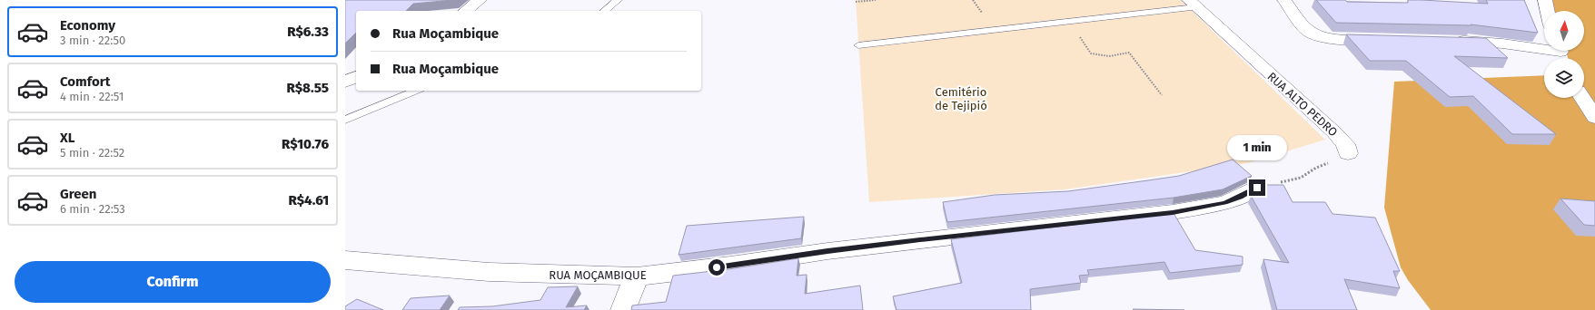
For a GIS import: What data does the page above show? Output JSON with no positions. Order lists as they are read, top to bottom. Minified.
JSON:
{"streets":{"street":["RUA ALTO PEDRO","RUA MOÇAMBIQUE"]},"parks":["Cemitério de Tejipió"],"north":"top","page":{"list":[{"name":"Economy","note":"3 min · 22:50","value":"R$6.33"},{"name":"Comfort","note":"4 min · 22:51","value":"R$8.55"},{"name":"XL","note":"5 min · 22:52","value":"R$10.76"},{"name":"Green","note":"6 min · 22:53","value":"R$4.61"}],"banner":["Rua Moçambique","Rua Moçambique"],"bubble":"1 min","buttons":"Confirm"}}
